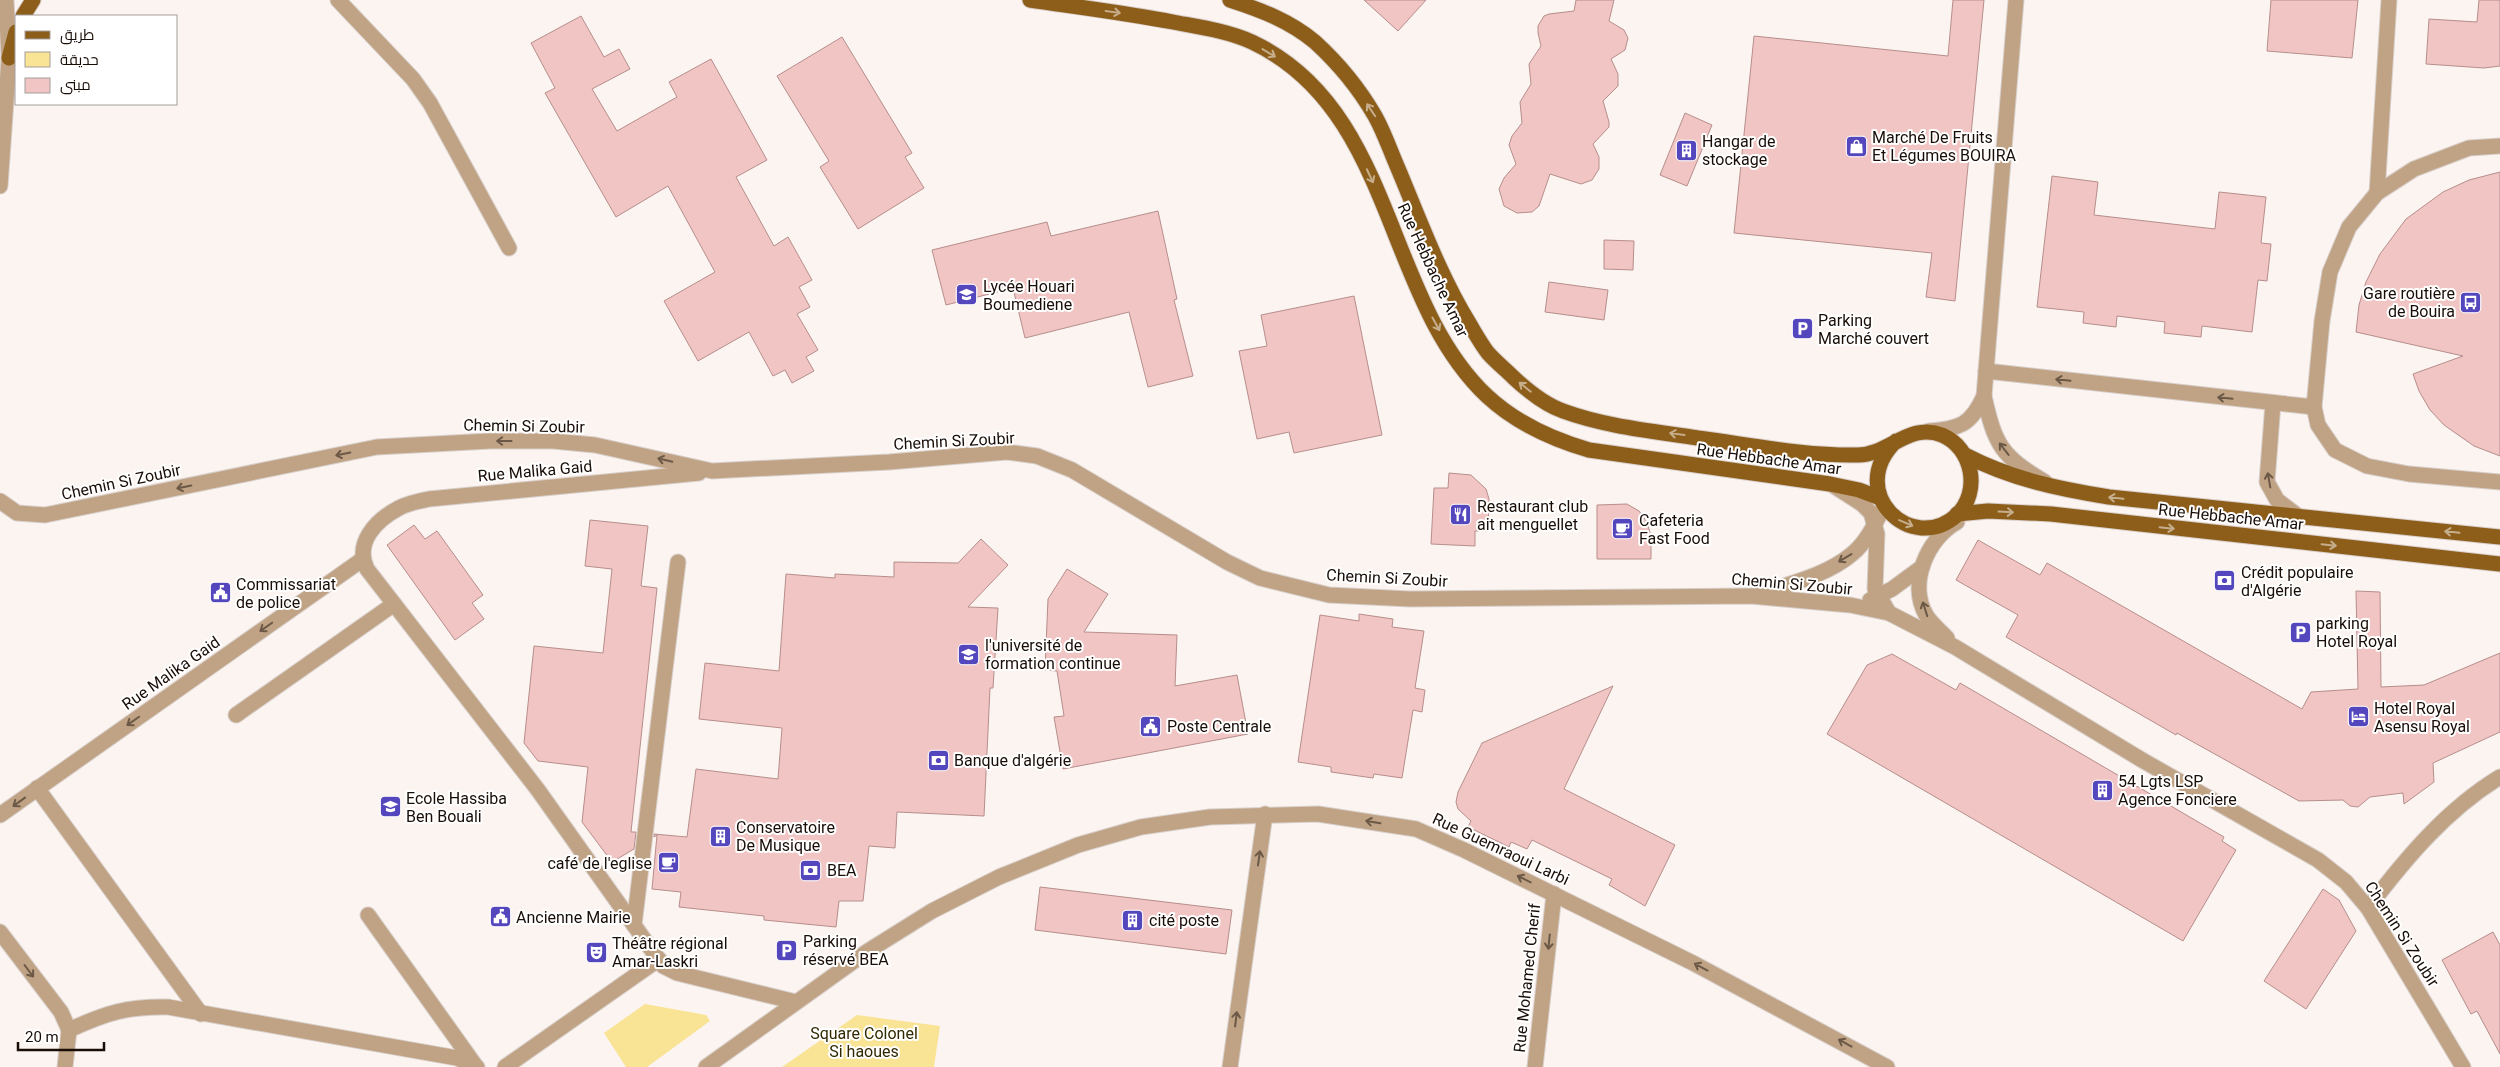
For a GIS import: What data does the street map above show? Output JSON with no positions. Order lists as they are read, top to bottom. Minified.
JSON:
{"streets":{"main road":["Rue Hebbache Amar"],"street":["Chemin Si Zoubir","Rue Malika Gaid","Rue Guemraoui Larbi","Rue Mohamed Cherif"]},"crossings":[["Chemin Si Zoubir","Rue Malika Gaid"],["Rue Guemraoui Larbi","Rue Mohamed Cherif"]],"one_way":["Rue Guemraoui Larbi","Rue Mohamed Cherif"],"parks":["Square Colonel Si haoues"],"places":{"shop":["Marché De Fruits Et Légumes BOUIRA"],"building":["Hangar de stockage","54 Lgts LSP Agence Fonciere","Conservatoire De Musique","cité poste"],"school or university":["Lycée Houari Boumediene","l'université de formation continue","Ecole Hassiba Ben Bouali"],"bus stop":["Gare routière de Bouira"],"parking":["Parking Marché couvert","parking Hotel Royal","Parking réservé BEA"],"restaurant":["Restaurant club ait menguellet"],"cafe":["Cafeteria Fast Food","café de l'eglise"],"bank":["Crédit populaire d'Algérie","Banque d'algérie","BEA"],"public building":["Commissariat de police","Poste Centrale","Ancienne Mairie"],"hotel":["Hotel Royal Asensu Royal"],"theatre":["Théâtre régional Amar-Laskri"]},"legend":["طريق","حديقة","مبنى"],"scale_bar":"20 m"}
